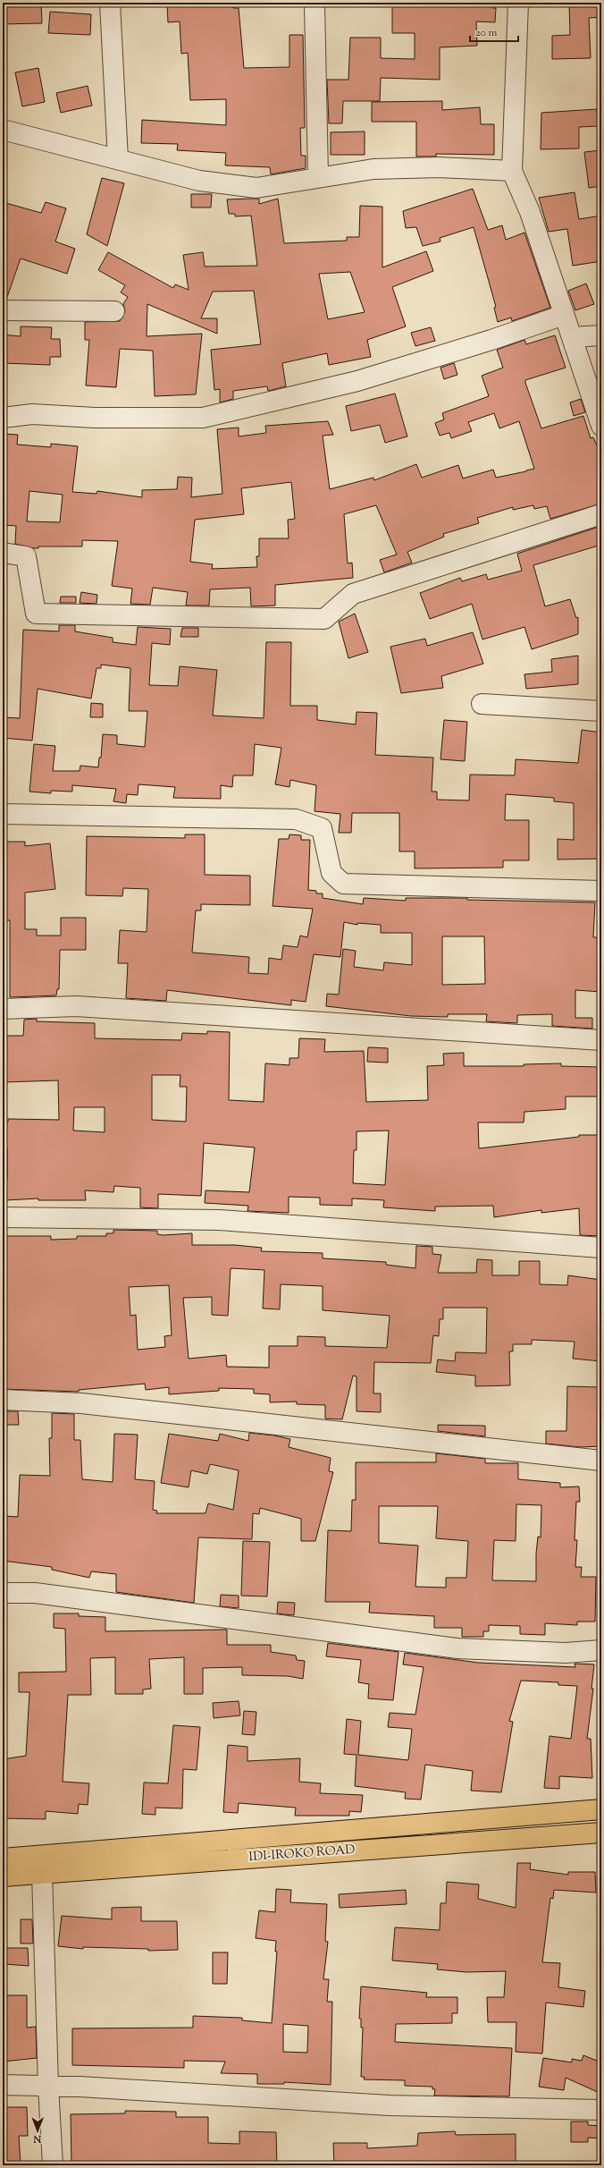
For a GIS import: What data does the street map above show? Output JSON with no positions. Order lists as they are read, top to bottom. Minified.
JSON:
{"streets":{"highway":["IDI-IROKO ROAD"]},"scale_bar":"20 m","north":"bottom"}
